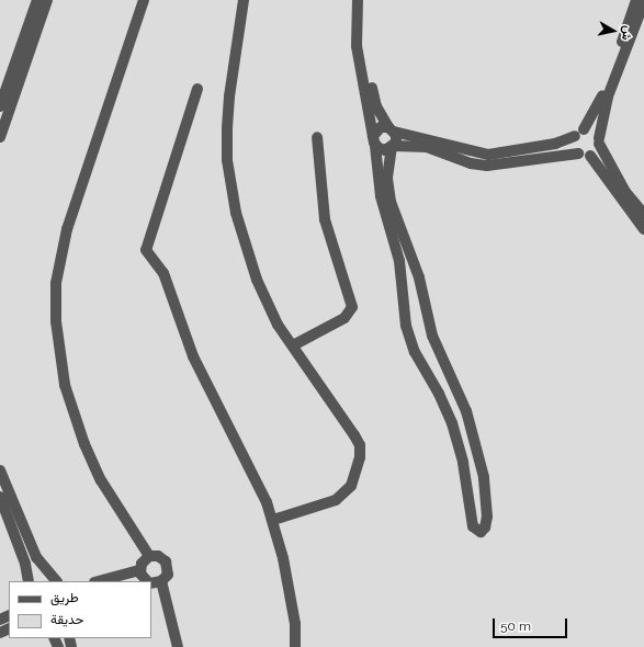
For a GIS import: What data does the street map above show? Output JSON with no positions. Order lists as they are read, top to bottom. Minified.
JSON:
{"legend":["طريق","حديقة"],"scale_bar":"50 m","north":"right"}
